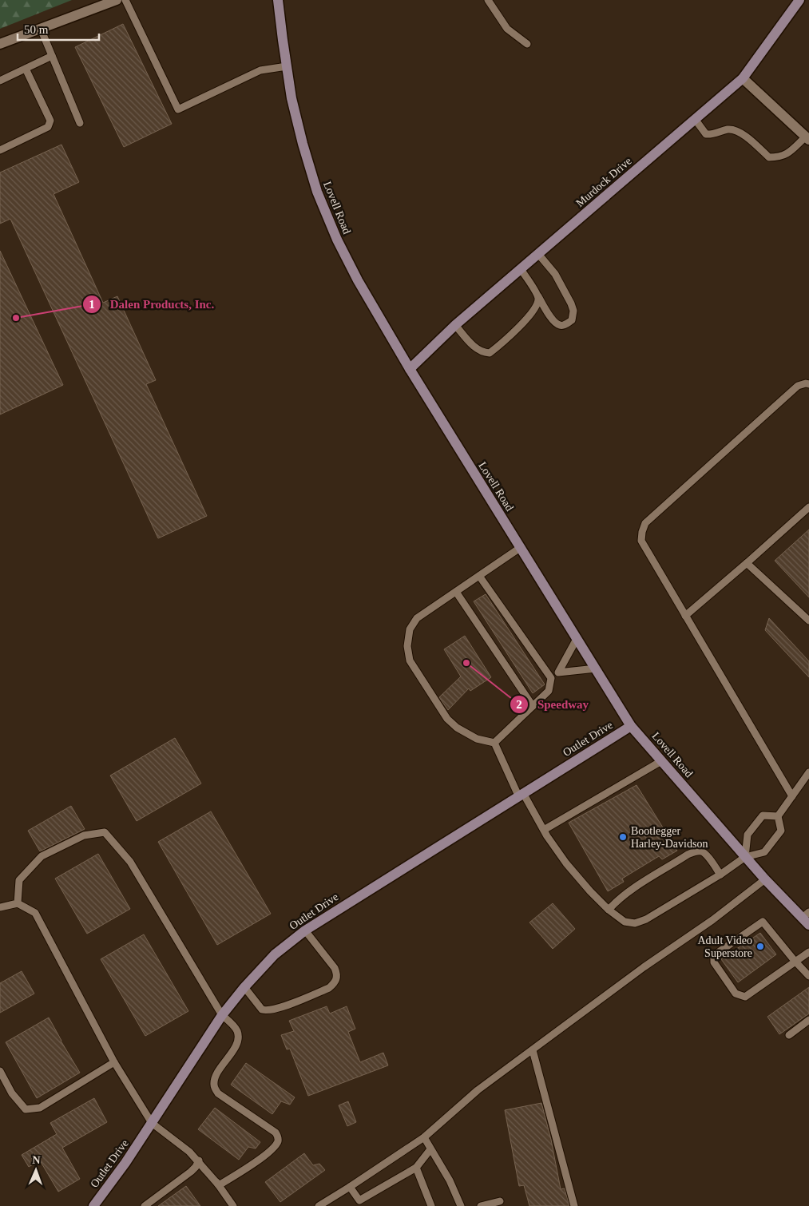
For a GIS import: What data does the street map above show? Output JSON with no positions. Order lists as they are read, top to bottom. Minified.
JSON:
{"streets":{"main road":["Murdock Drive","Lovell Road","Outlet Drive"]},"crossings":[["Murdock Drive","Lovell Road"],["Lovell Road","Outlet Drive"]],"places":["Dalen Products, Inc.","Speedway","Bootlegger Harley-Davidson","Adult Video Superstore"],"scale_bar":"50 m","north":"top"}
